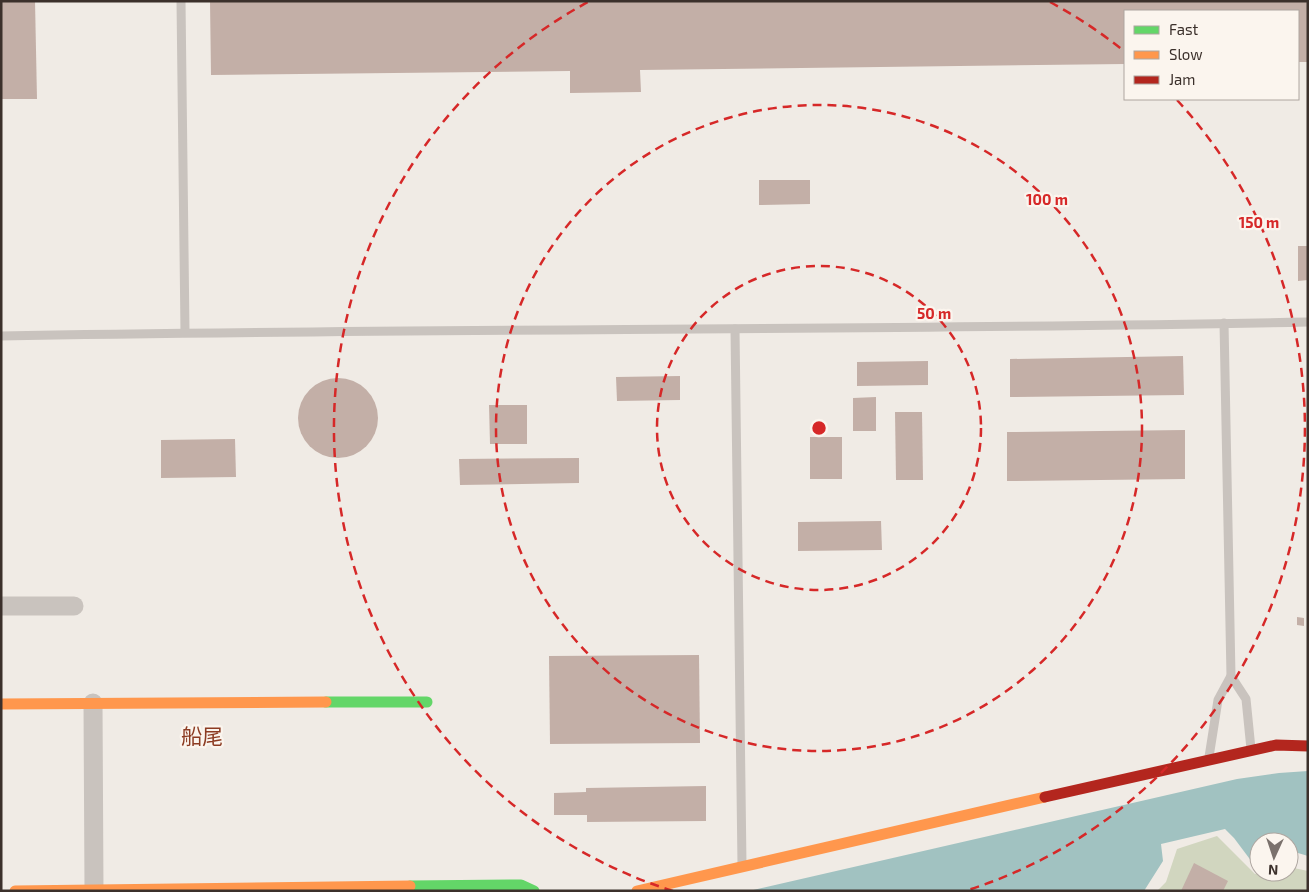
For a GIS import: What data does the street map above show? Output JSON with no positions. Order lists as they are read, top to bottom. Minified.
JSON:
{"districts":["船尾"],"legend":["Fast","Slow","Jam"],"north":"bottom","rings":["100 m","150 m","50 m"]}
